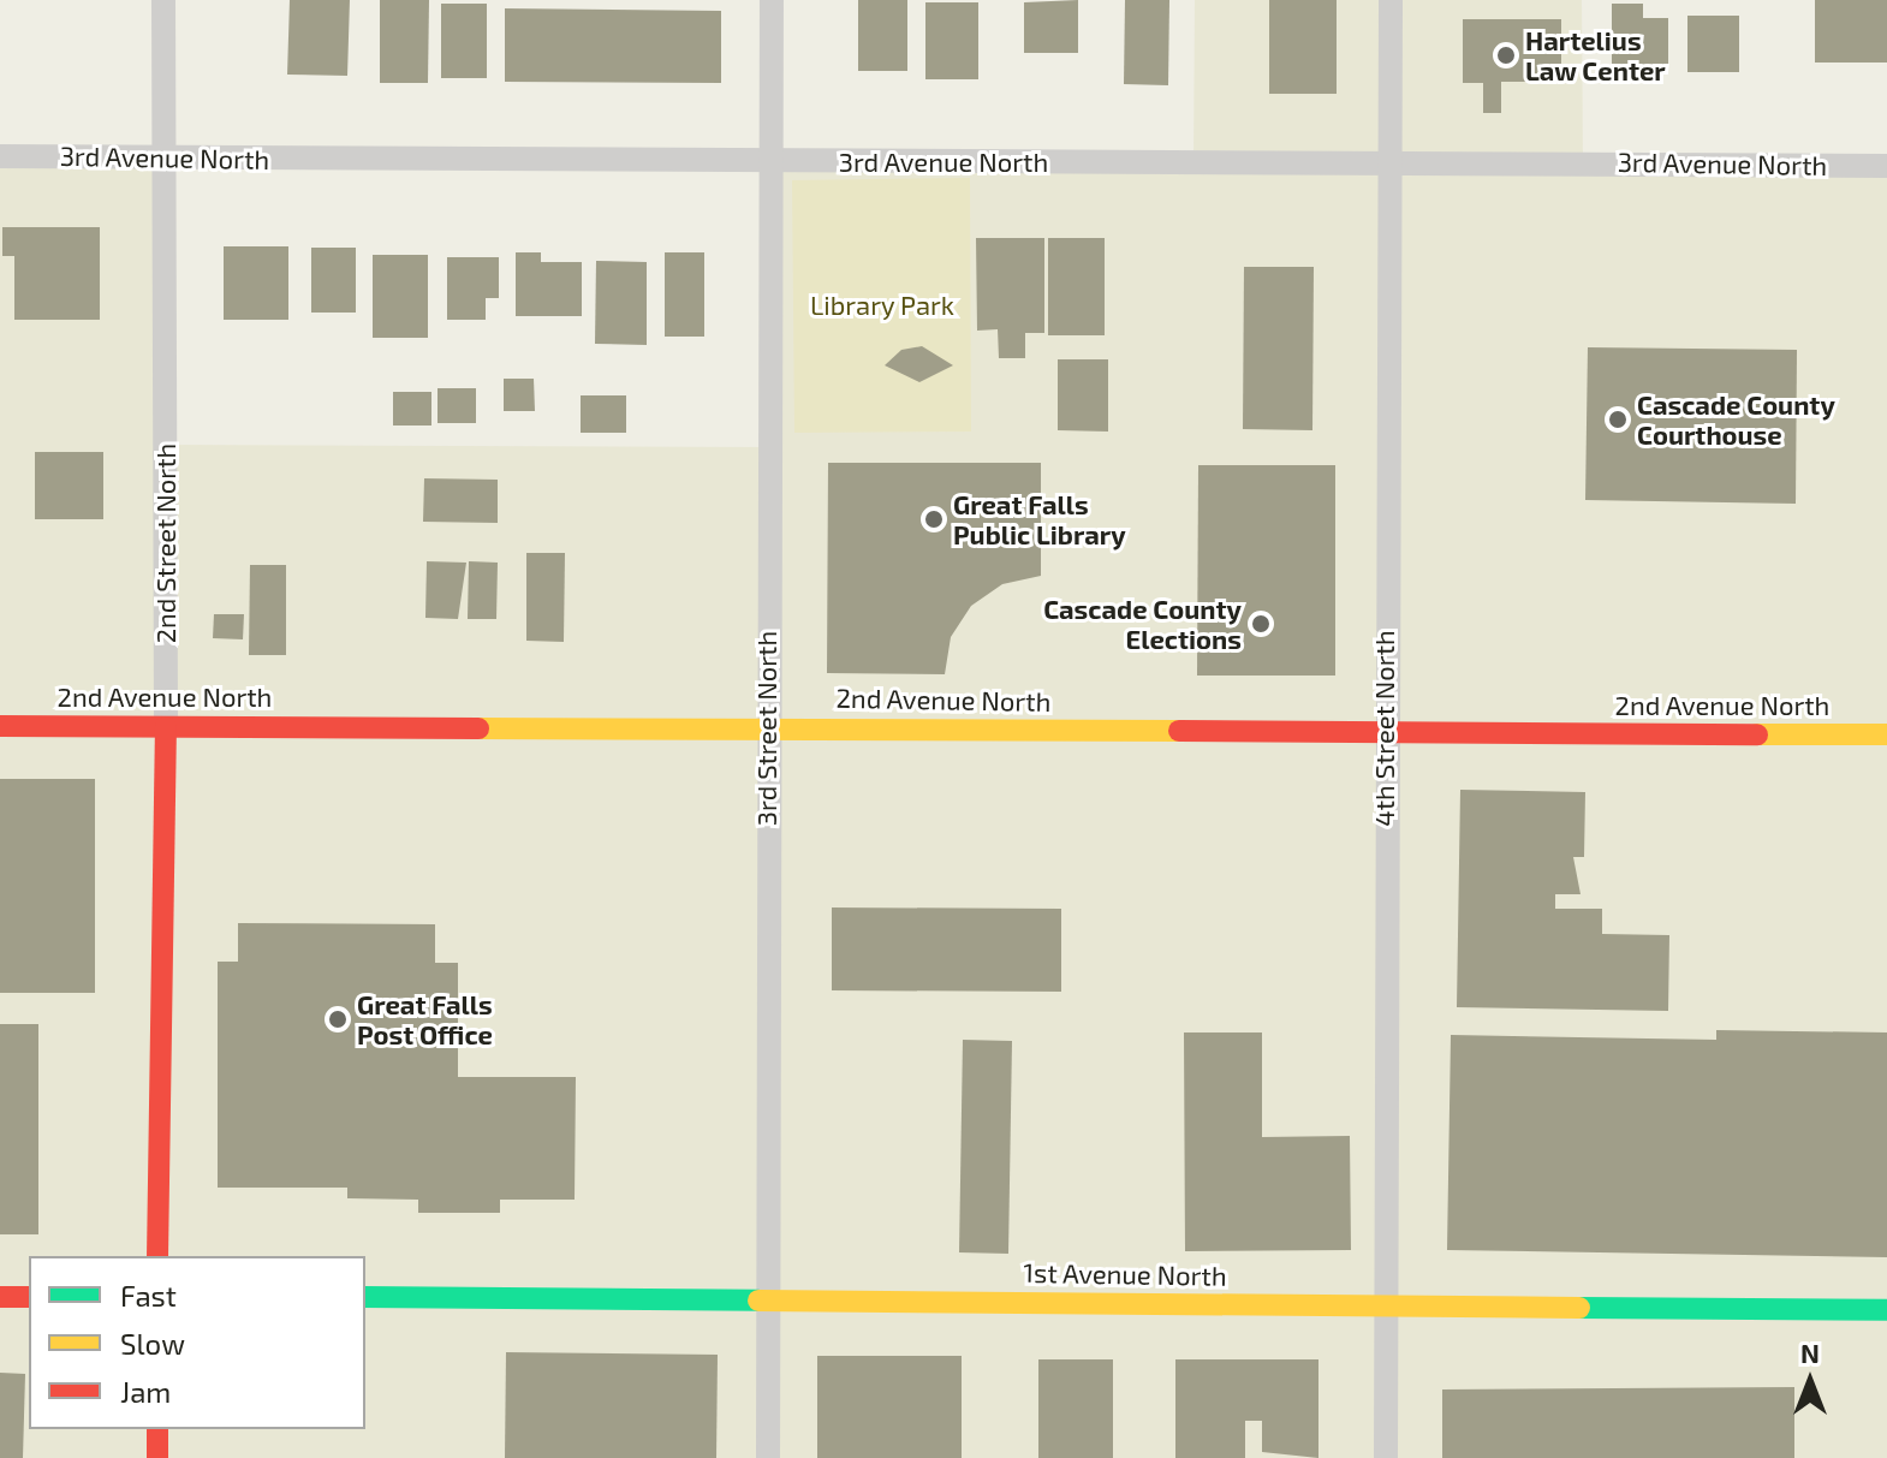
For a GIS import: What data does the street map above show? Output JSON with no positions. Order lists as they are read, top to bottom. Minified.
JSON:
{"streets":{"main road":["2nd Street North","2nd Avenue North","1st Avenue North"],"street":["3rd Avenue North","3rd Street North","4th Street North"]},"crossings":[["3rd Avenue North","2nd Street North"],["3rd Avenue North","3rd Street North"],["3rd Avenue North","4th Street North"],["2nd Street North","2nd Avenue North"],["2nd Avenue North","3rd Street North"],["2nd Avenue North","4th Street North"],["3rd Street North","1st Avenue North"],["4th Street North","1st Avenue North"]],"parks":["Library Park"],"places":["Hartelius Law Center","Cascade County Courthouse","Great Falls Public Library","Cascade County Elections","Great Falls Post Office"],"legend":["Fast","Slow","Jam"],"north":"top"}
